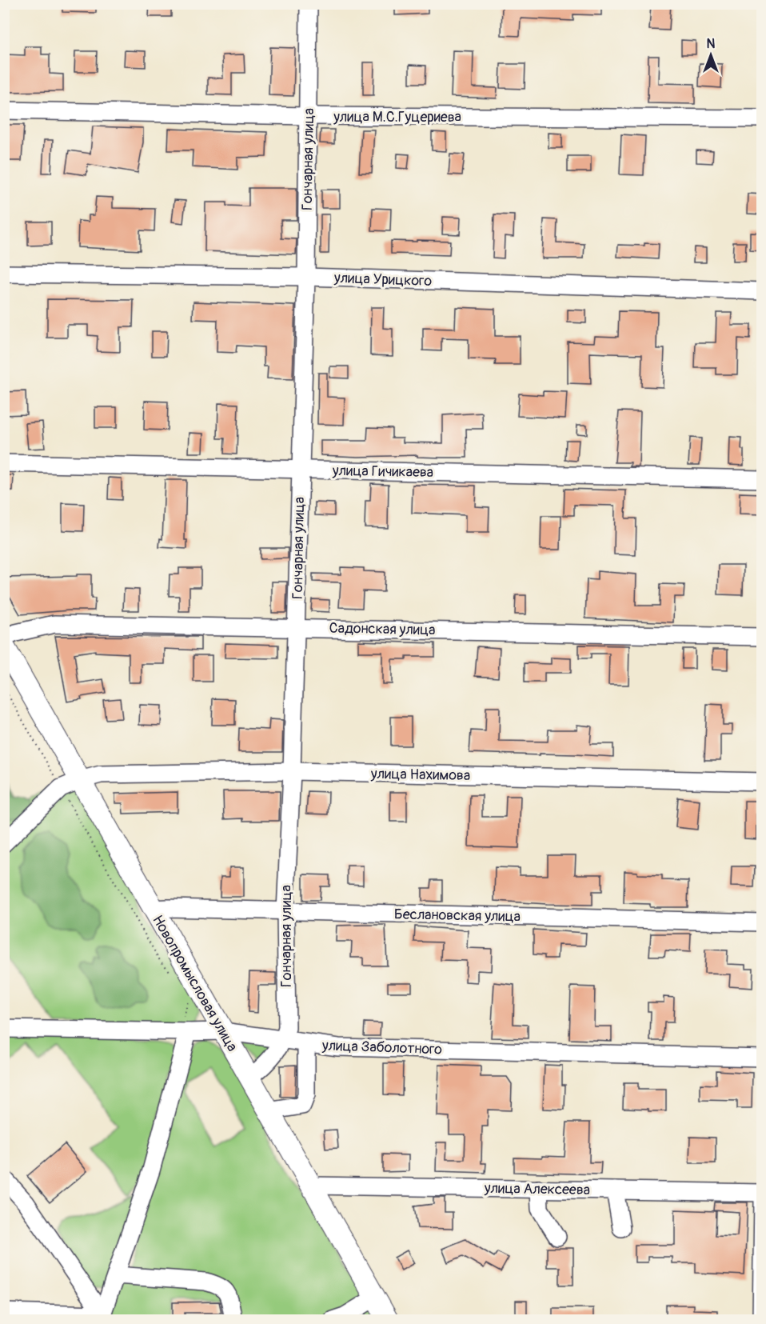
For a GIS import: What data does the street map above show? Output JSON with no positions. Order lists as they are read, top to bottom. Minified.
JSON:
{"streets":{"main road":["Новопромысловая улица"],"street":["улица М.С.Гуцериева","Гончарная улица","улица Урицкого","улица Гичикаева","Садонская улица","улица Нахимова","Беслановская улица","улица Заболотного","улица Алексеева"]},"crossings":[["улица М.С.Гуцериева","Гончарная улица"],["Гончарная улица","улица Урицкого"],["Гончарная улица","улица Гичикаева"],["Гончарная улица","Садонская улица"],["Гончарная улица","улица Нахимова"],["Гончарная улица","Беслановская улица"],["Гончарная улица","улица Заболотного"],["улица Нахимова","Новопромысловая улица"],["Беслановская улица","Новопромысловая улица"],["Новопромысловая улица","улица Заболотного"],["Новопромысловая улица","улица Алексеева"]],"north":"top"}
